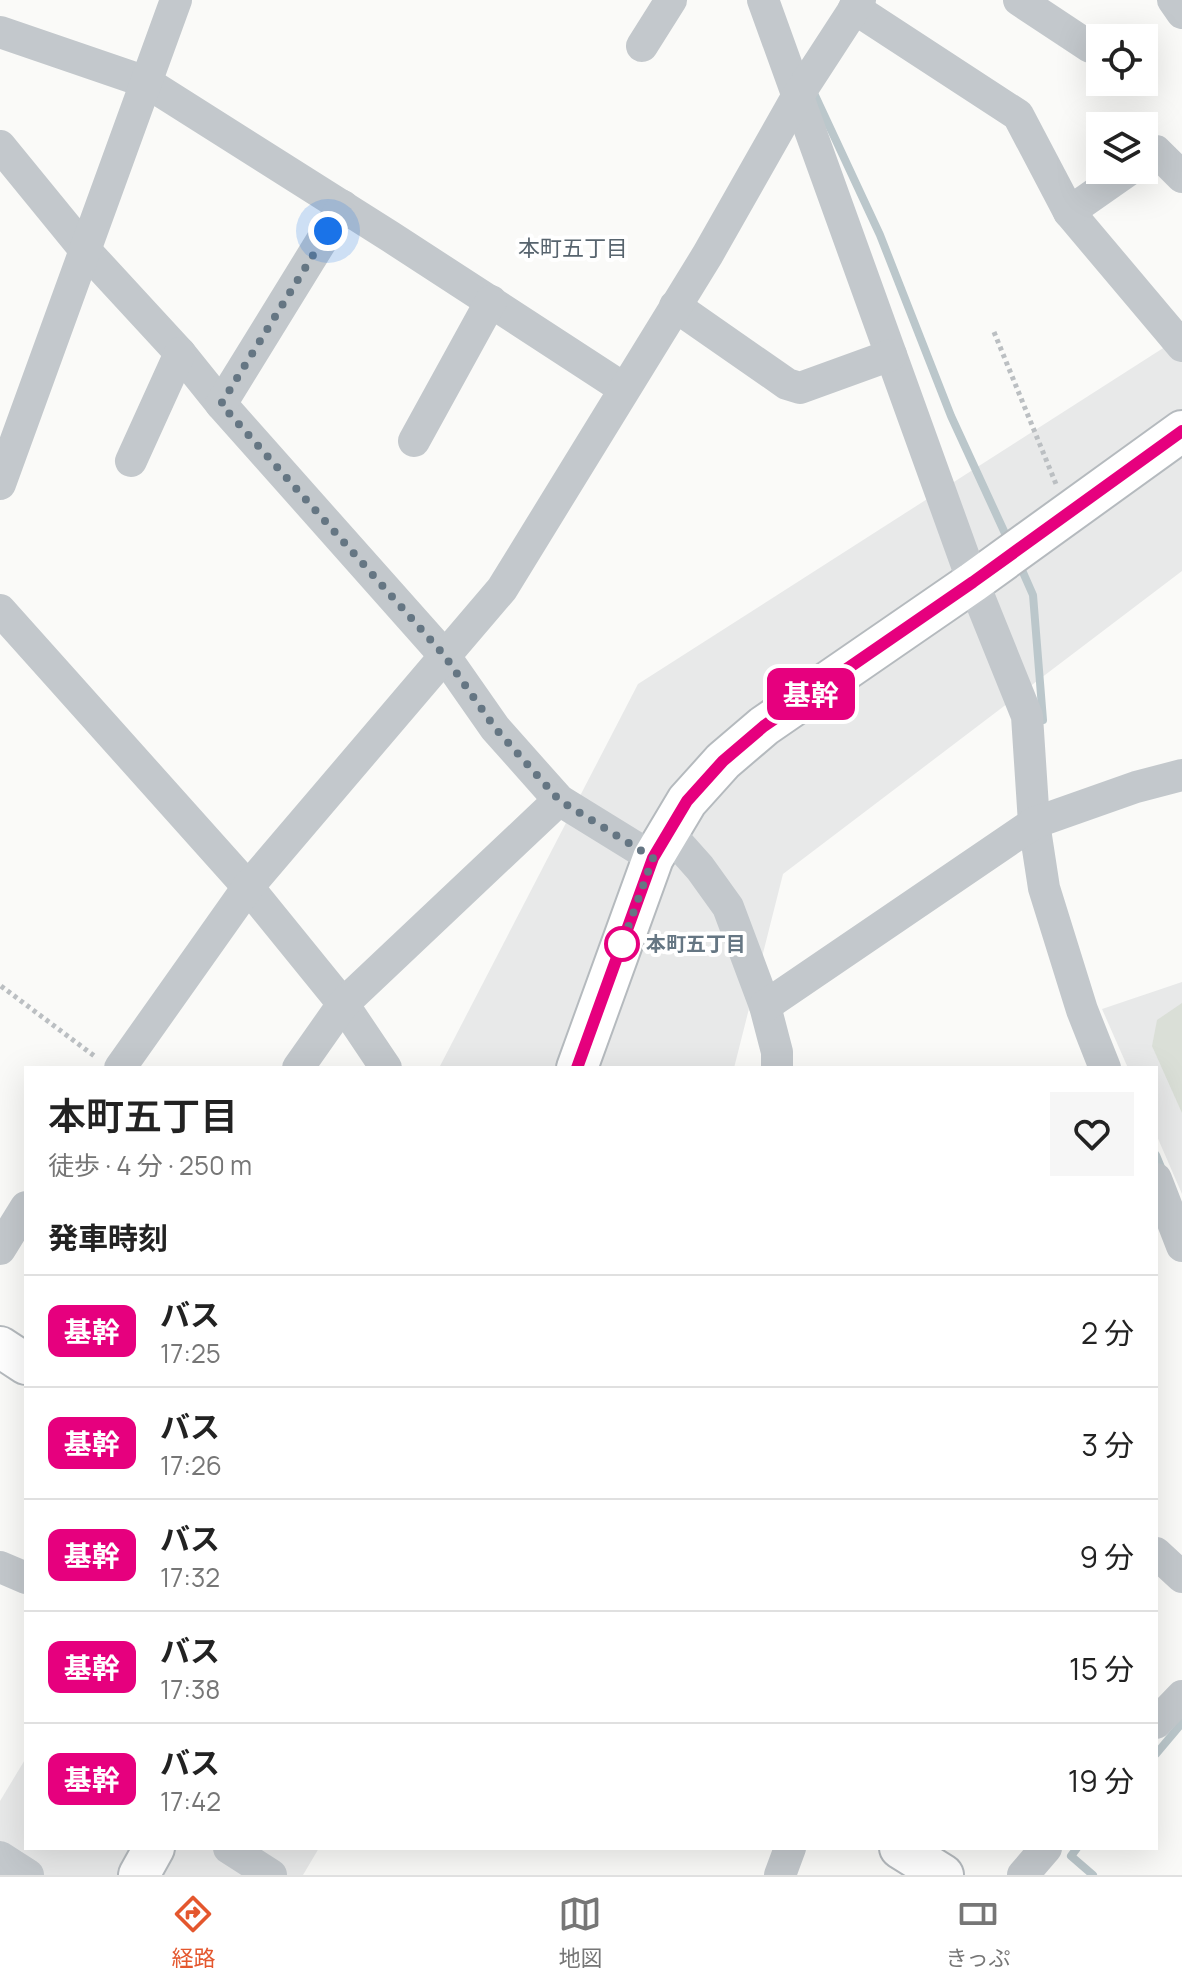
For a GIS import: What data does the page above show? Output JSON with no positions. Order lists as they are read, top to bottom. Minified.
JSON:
{"districts":["本町五丁目"],"places":["本町五丁目"],"lines":["bus line 基幹"],"page":{"on_map":"基幹","heading":[["本町五丁目","徒歩 · 4 分 · 250 m"],"発車時刻"],"list":[{"mark":"基幹","name":"バス","note":"17:25","value":"2 分"},{"mark":"基幹","name":"バス","note":"17:26","value":"3 分"},{"mark":"基幹","name":"バス","note":"17:32","value":"9 分"},{"mark":"基幹","name":"バス","note":"17:38","value":"15 分"},{"mark":"基幹","name":"バス","note":"17:42","value":"19 分"}],"tabs":["経路","地図","きっぷ"]}}
